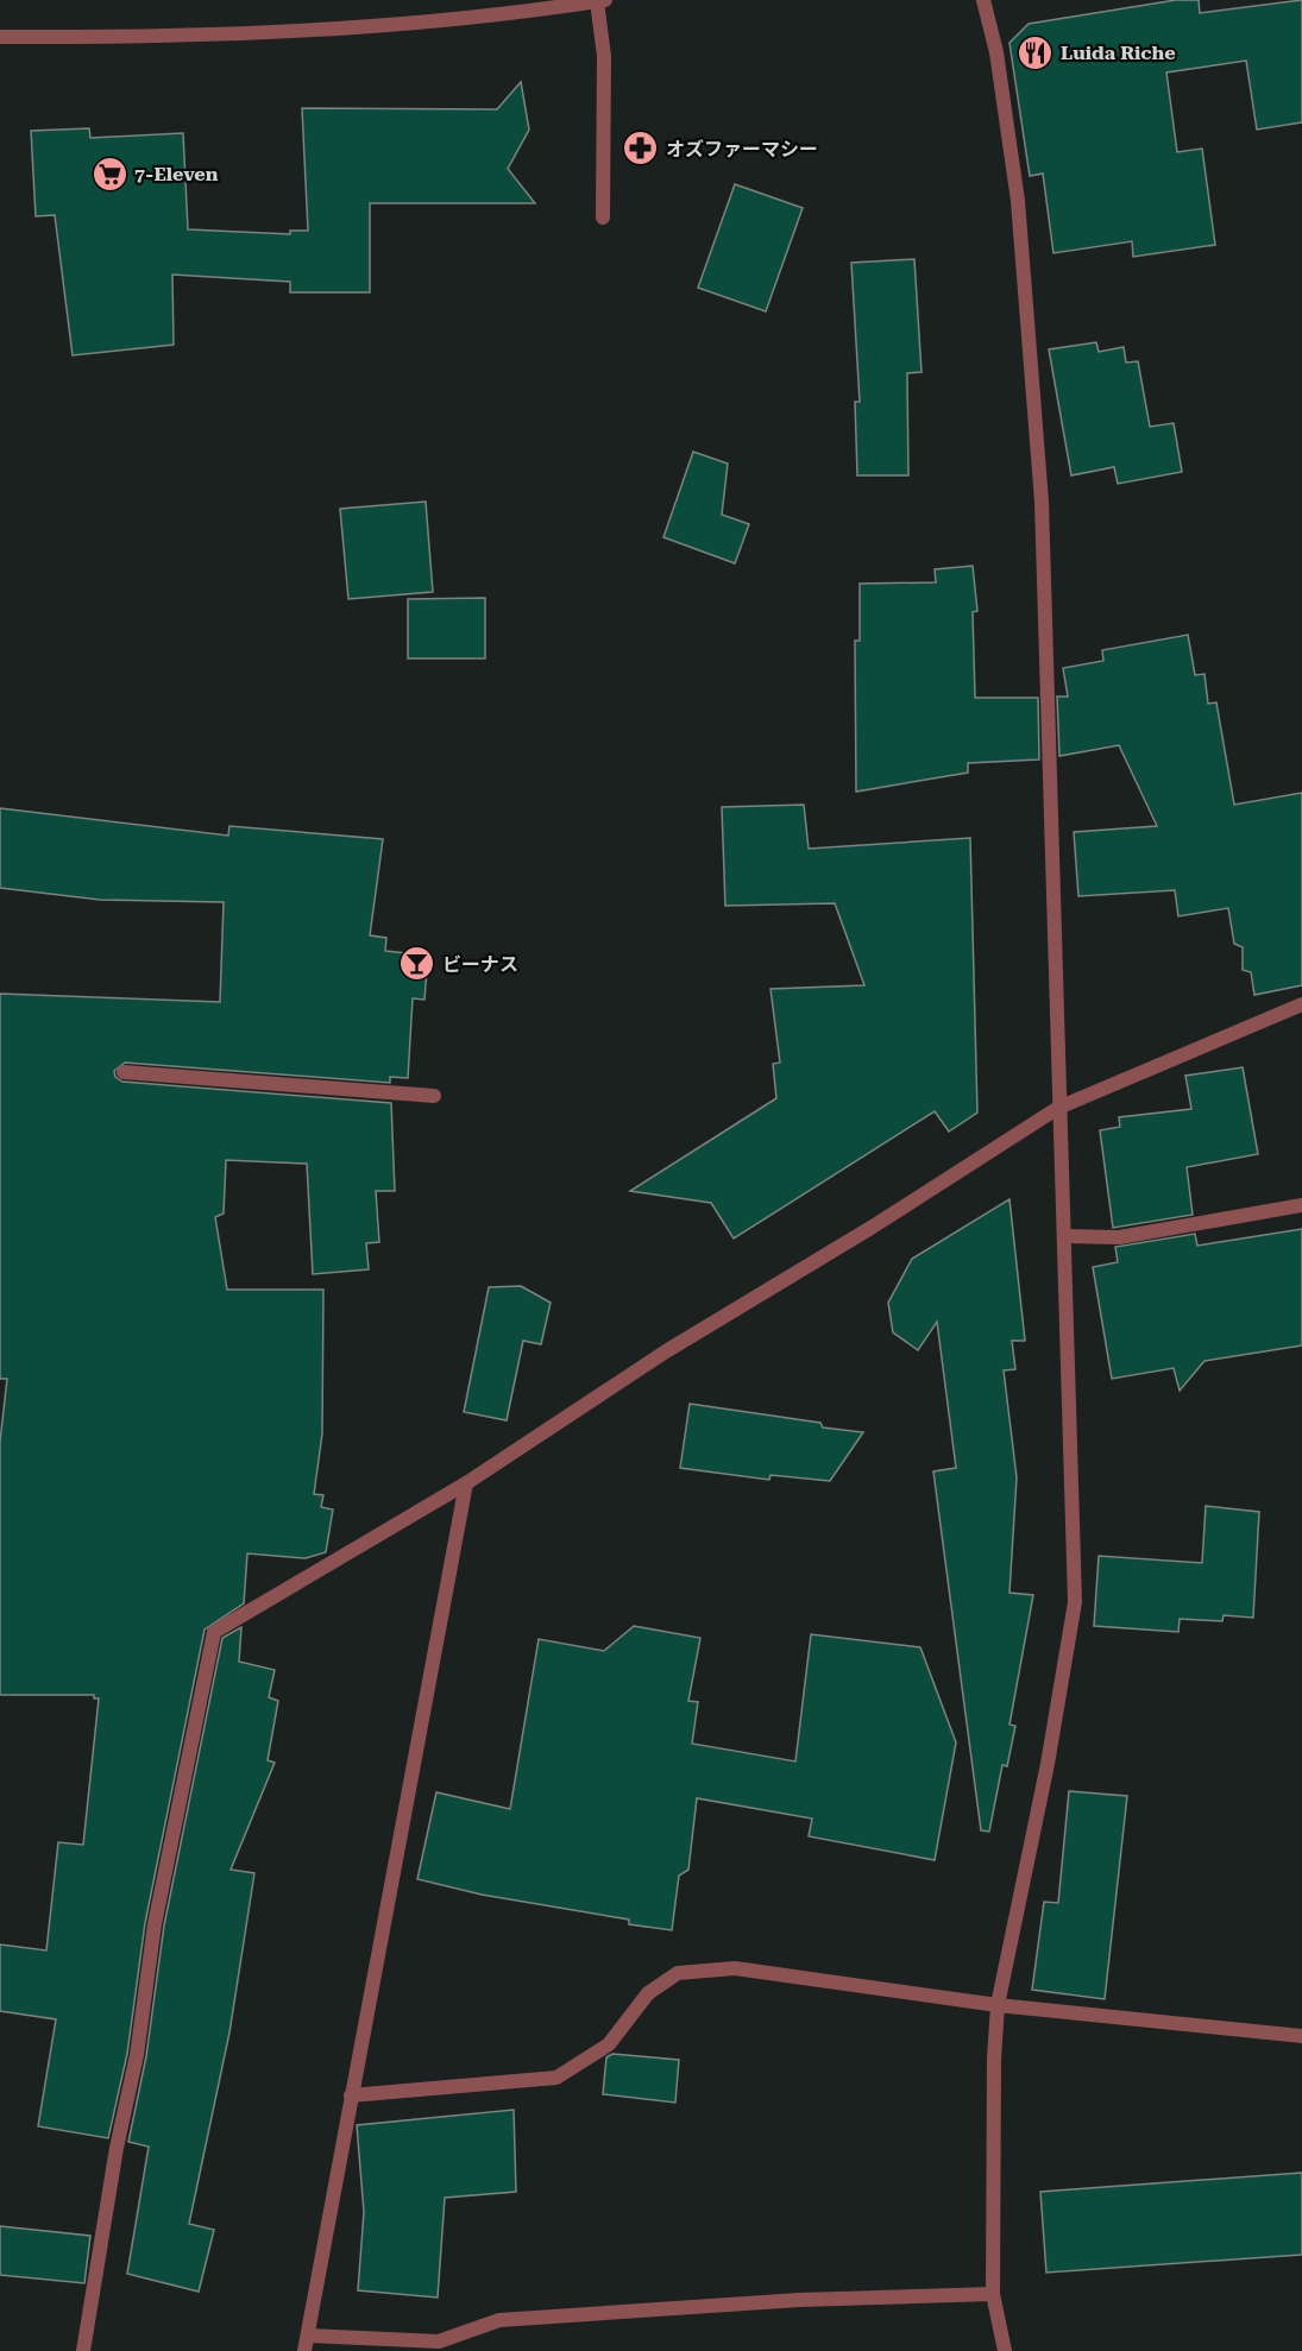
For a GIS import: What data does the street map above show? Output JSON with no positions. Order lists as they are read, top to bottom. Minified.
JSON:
{"places":{"restaurant":["Luida Riche"],"pharmacy":["オズファーマシー"],"supermarket":["7-Eleven"],"bar":["ビーナス"]}}
